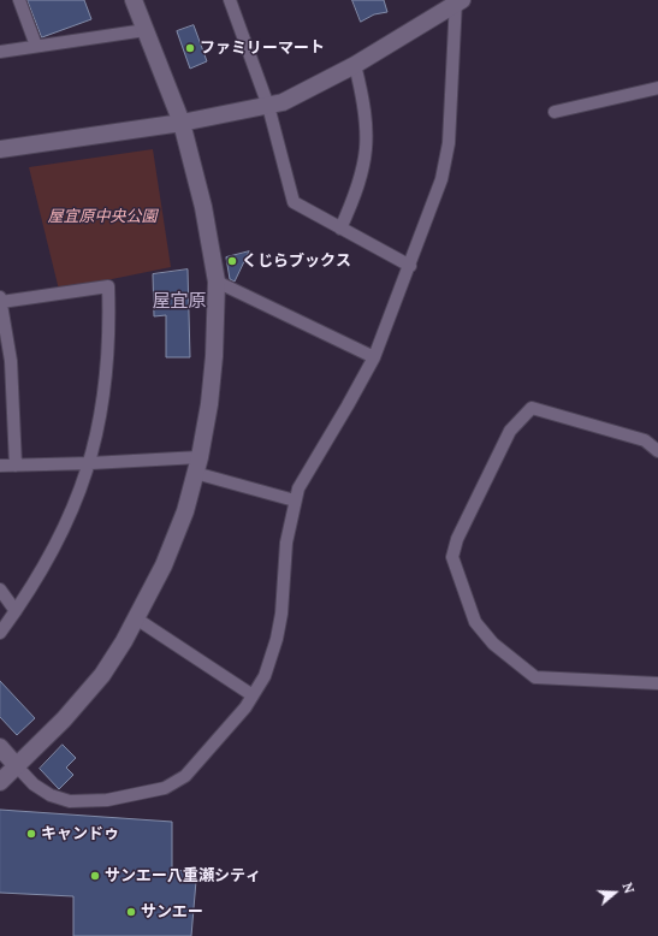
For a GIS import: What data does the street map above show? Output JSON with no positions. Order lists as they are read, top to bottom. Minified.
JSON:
{"districts":["屋宜原"],"parks":["屋宜原中央公園"],"places":["ファミリーマート","くじらブックス","キャンドゥ","サンエー八重瀬シティ","サンエー"],"north":"right"}
